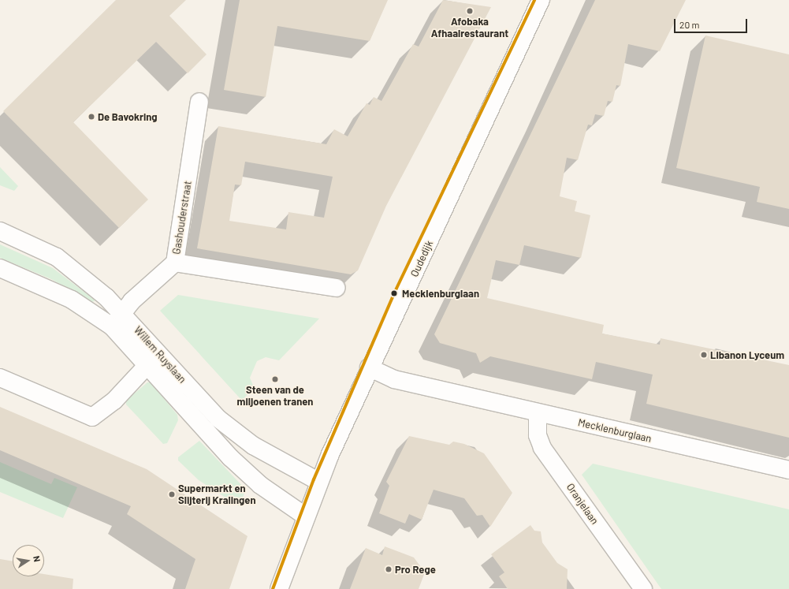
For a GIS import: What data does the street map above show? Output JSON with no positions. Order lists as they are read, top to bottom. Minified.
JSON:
{"streets":{"street":["Gashouderstraat","Oudedijk","Willem Ruyslaan","Mecklenburglaan","Oranjelaan"]},"crossings":[["Gashouderstraat","Willem Ruyslaan"],["Oudedijk","Willem Ruyslaan"],["Oudedijk","Mecklenburglaan"],["Mecklenburglaan","Oranjelaan"]],"places":["Afobaka Afhaalrestaurant","De Bavokring","Mecklenburglaan","Libanon Lyceum","Steen van de miljoenen tranen","Supermarkt en Slijterij Kralingen","Pro Rege"],"scale_bar":"20 m","north":"right"}
